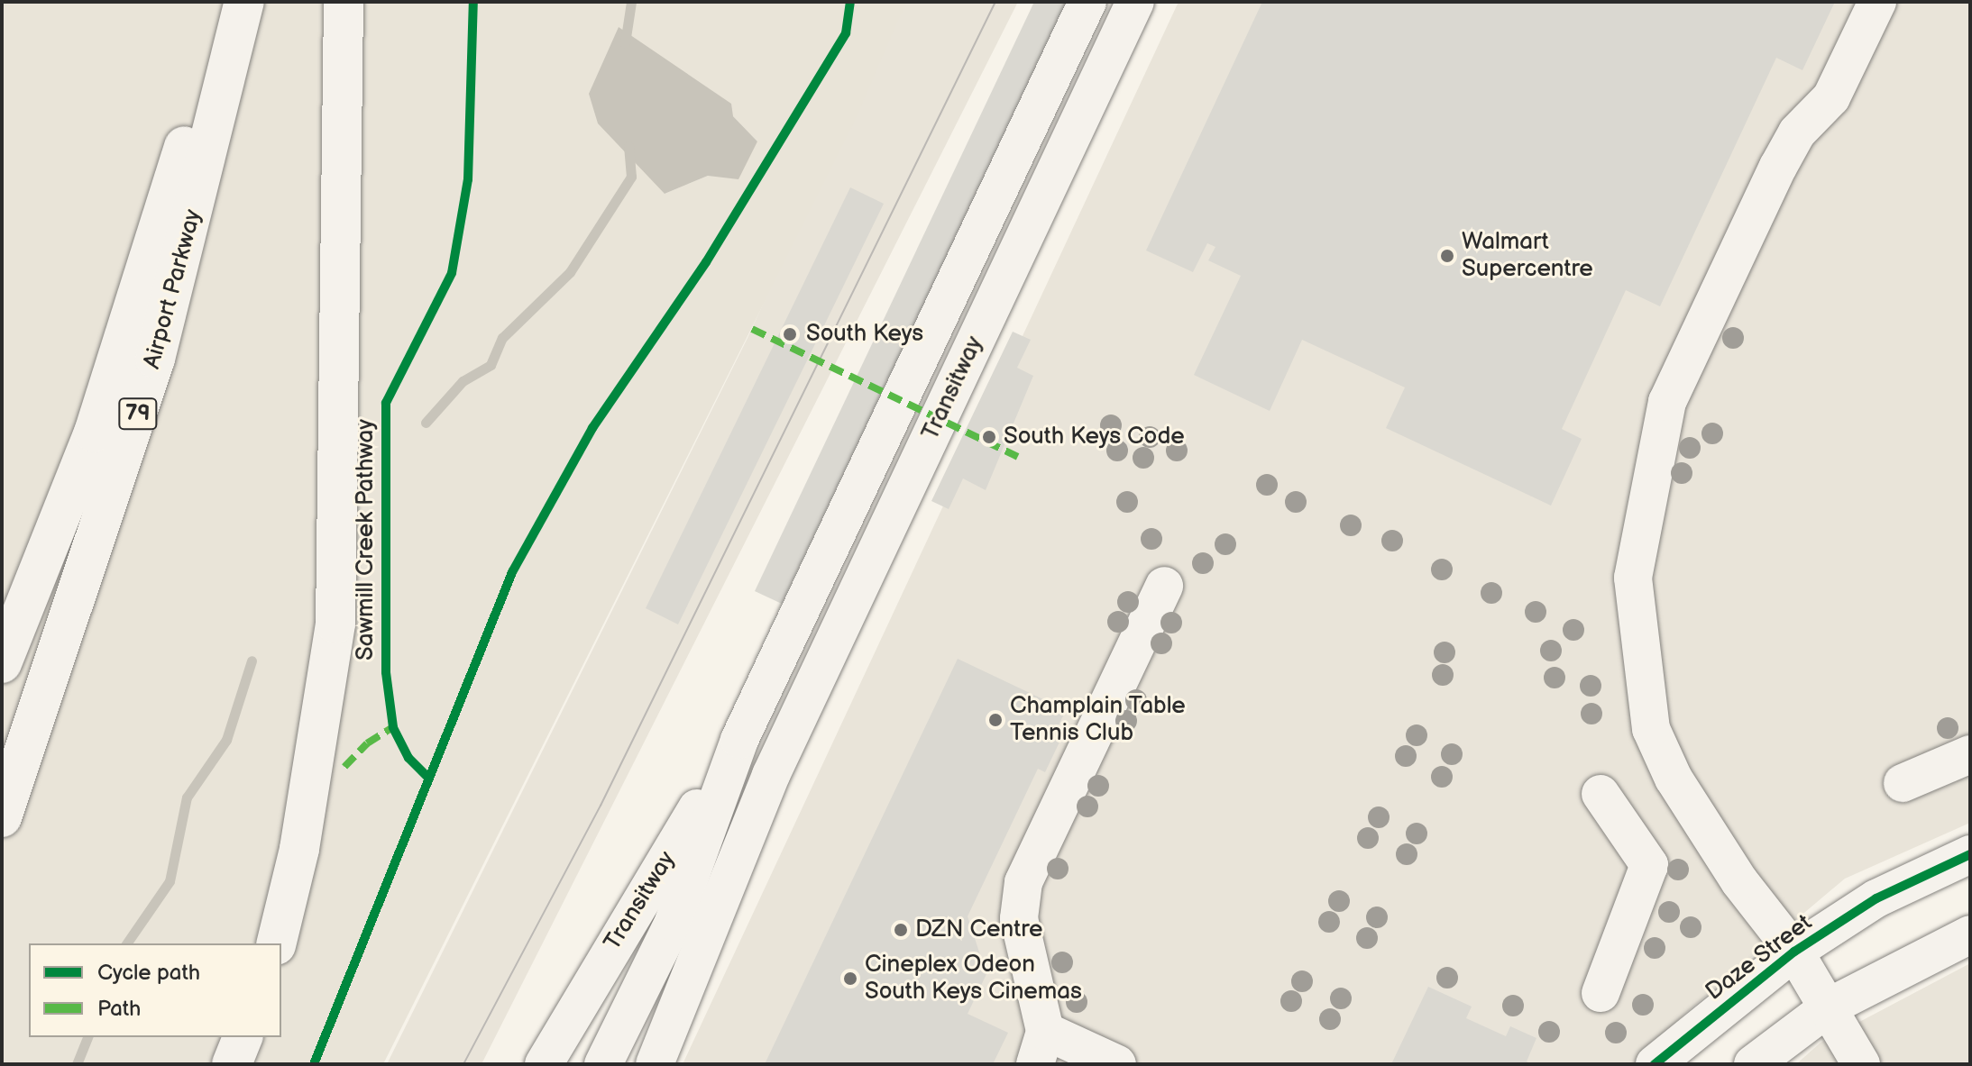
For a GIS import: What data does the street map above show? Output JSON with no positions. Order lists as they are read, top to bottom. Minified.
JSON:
{"streets":{"highway":["Airport Parkway","79"],"street":["Transitway","Daze Street"],"cycle path":["Sawmill Creek Pathway"]},"places":["Walmart Supercentre","South Keys","South Keys Code","Champlain Table Tennis Club","DZN Centre","Cineplex Odeon South Keys Cinemas"],"legend":["Cycle path","Path"]}
